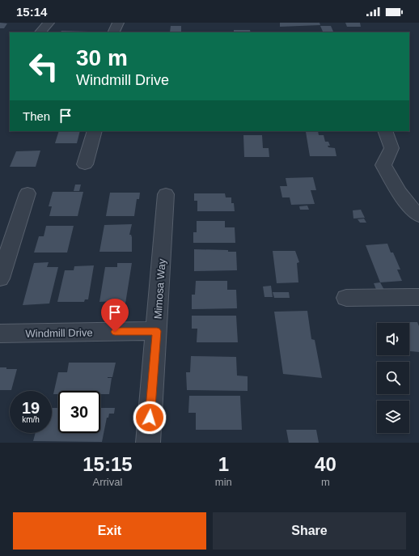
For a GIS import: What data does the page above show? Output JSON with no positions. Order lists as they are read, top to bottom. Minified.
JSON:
{"streets":{"street":["Mimosa Way","Windmill Drive"]},"crossings":[["Mimosa Way","Windmill Drive"]],"page":{"status":"15:14","turn":["30 m","Windmill Drive"],"then":"Then","speed":"19 km/h","limit":"30","eta":["15:15","Arrival","1","min","40","m"],"buttons":["Exit","Share"]}}
